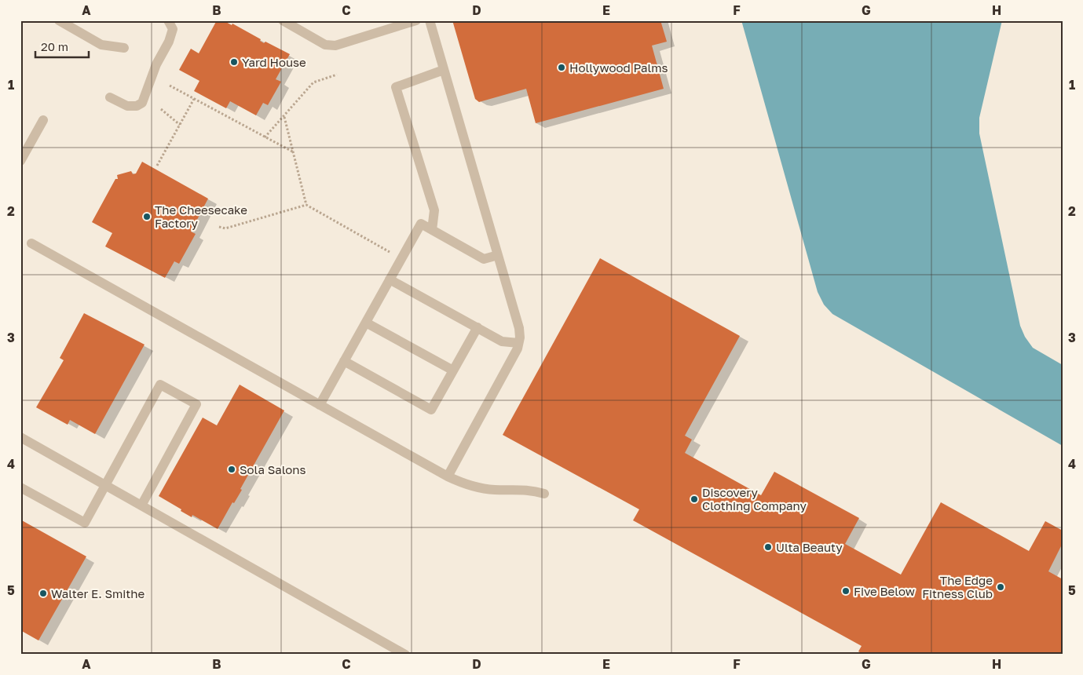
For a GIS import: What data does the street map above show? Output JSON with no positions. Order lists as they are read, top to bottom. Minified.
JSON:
{"places":["Yard House","Hollywood Palms","The Cheesecake Factory","Sola Salons","Discovery Clothing Company","Ulta Beauty","The Edge Fitness Club","Five Below","Walter E. Smithe"],"scale_bar":"20 m","grid":{"columns":["A","B","C","D","E","F","G","H"],"rows":["1","2","3","4","5"]}}
